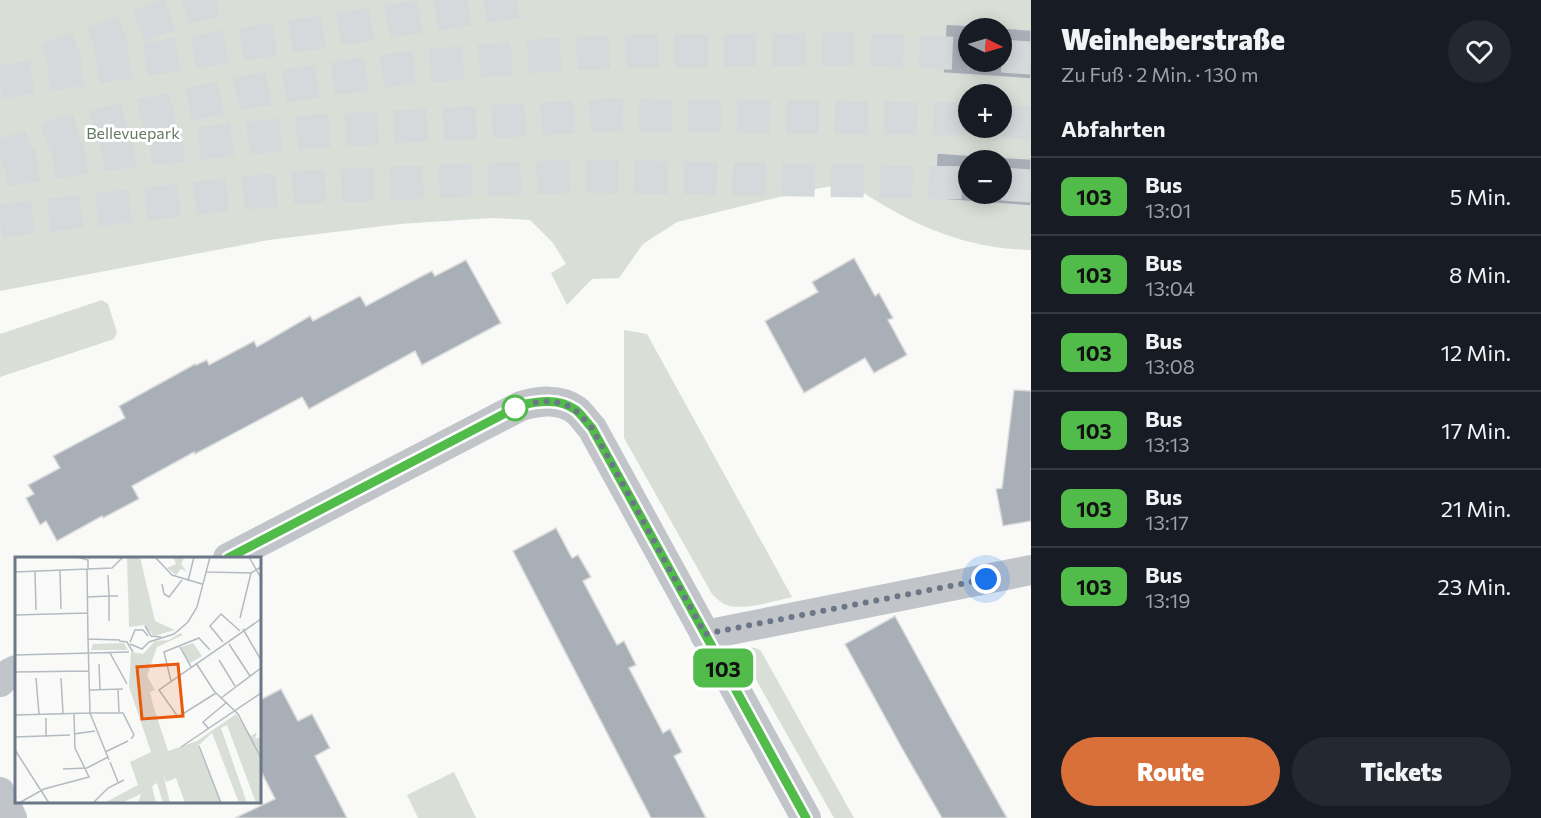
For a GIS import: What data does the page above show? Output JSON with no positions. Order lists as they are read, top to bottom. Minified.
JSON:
{"parks":["Bellevuepark"],"lines":["bus line 103"],"north":"right","page":{"on_map":"103","heading":[["Weinheberstraße","Zu Fuß · 2 Min. · 130 m"],"Abfahrten"],"map_buttons":["+","−"],"list":[{"mark":"103","name":"Bus","note":"13:01","value":"5 Min."},{"mark":"103","name":"Bus","note":"13:04","value":"8 Min."},{"mark":"103","name":"Bus","note":"13:08","value":"12 Min."},{"mark":"103","name":"Bus","note":"13:13","value":"17 Min."},{"mark":"103","name":"Bus","note":"13:17","value":"21 Min."},{"mark":"103","name":"Bus","note":"13:19","value":"23 Min."}],"buttons":["Route","Tickets"]}}
